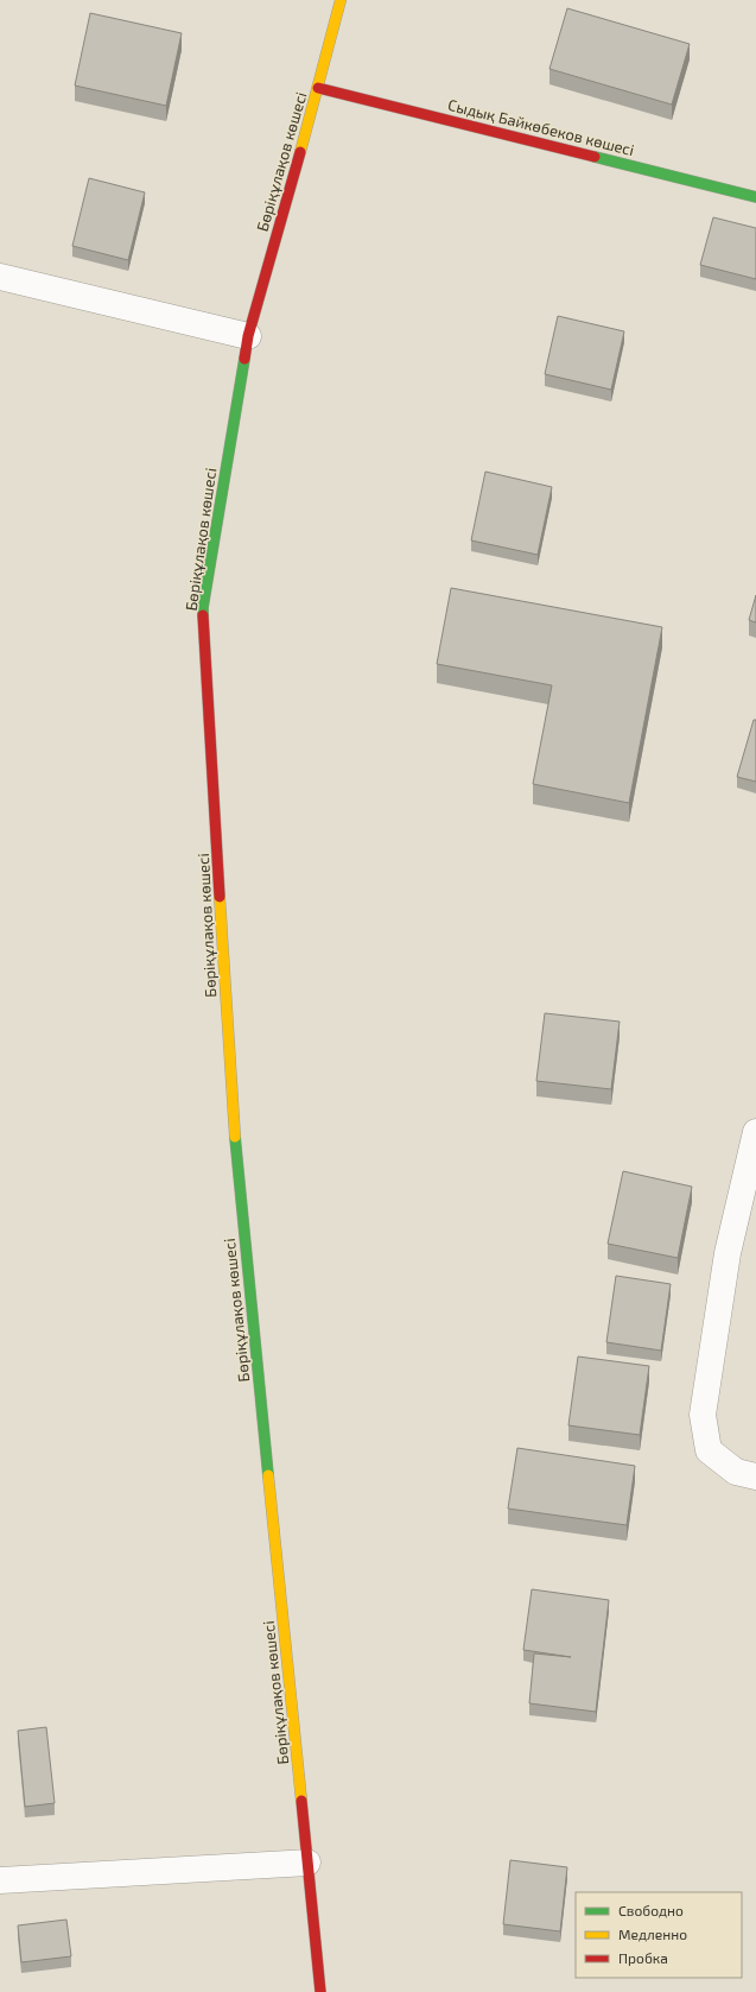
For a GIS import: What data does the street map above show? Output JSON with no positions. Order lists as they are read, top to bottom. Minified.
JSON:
{"streets":{"street":["Сыдық Байкөбеков көшесі","Бөріқұлақов көшесі"]},"crossings":[["Сыдық Байкөбеков көшесі","Бөріқұлақов көшесі"]],"legend":["Свободно","Медленно","Пробка"]}
